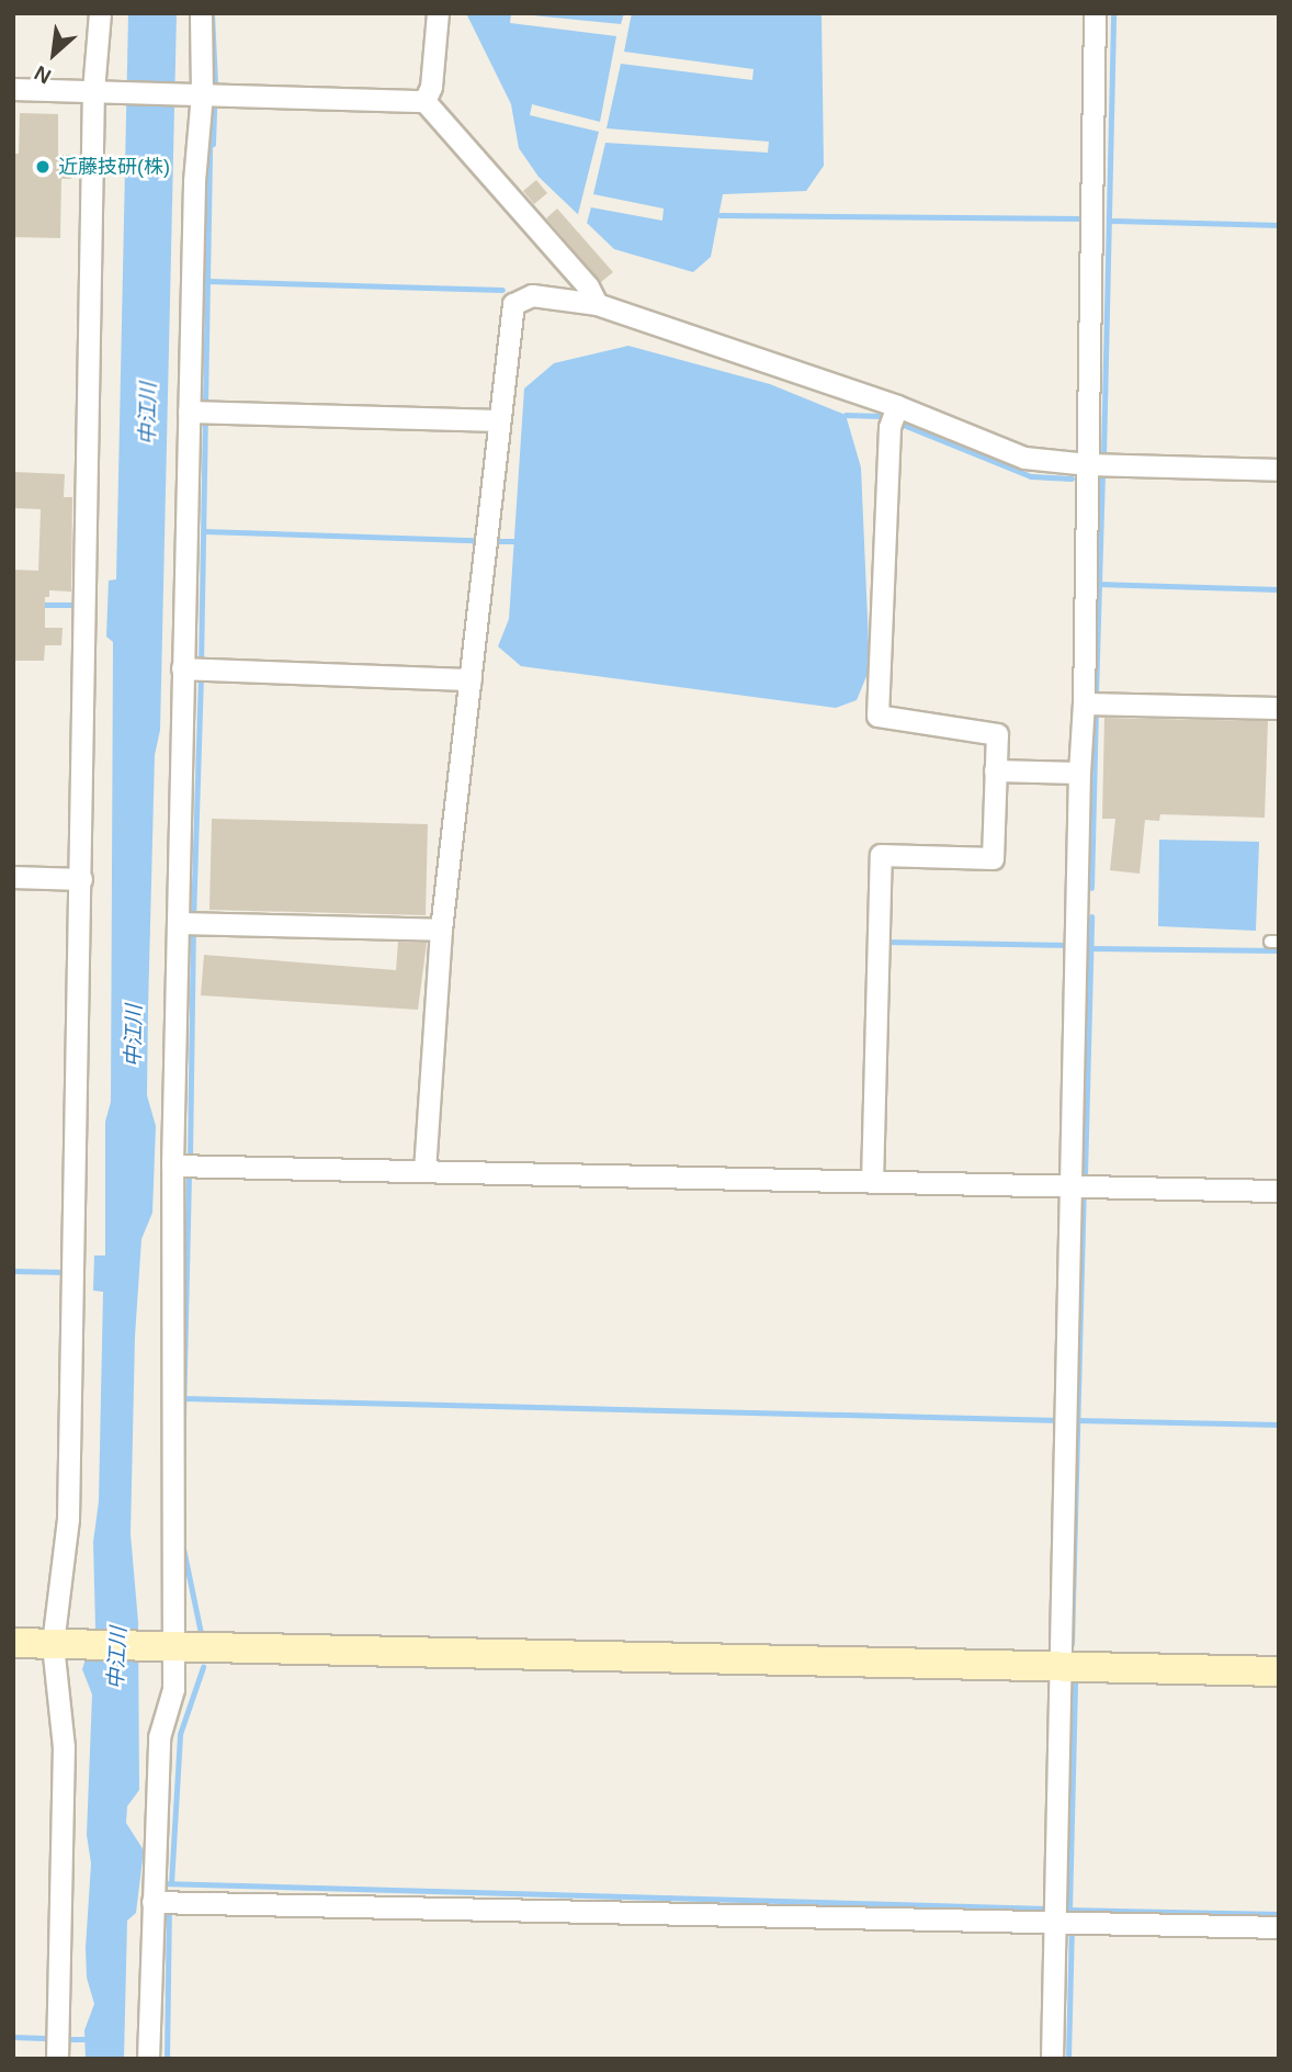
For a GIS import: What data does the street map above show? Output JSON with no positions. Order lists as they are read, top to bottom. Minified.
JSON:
{"water":["中江川"],"places":["近藤技研(株)"],"north":"bottom left"}
